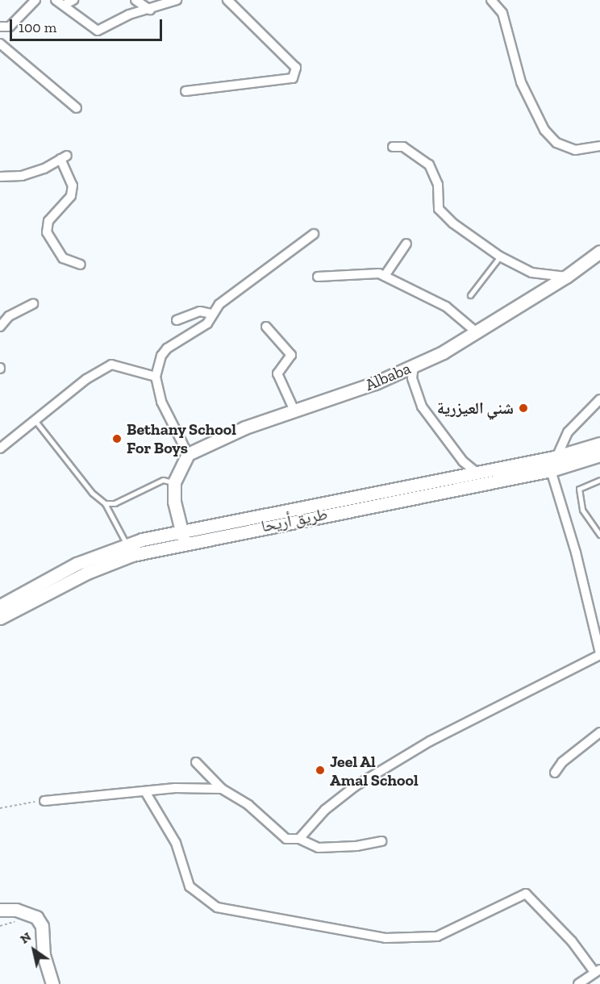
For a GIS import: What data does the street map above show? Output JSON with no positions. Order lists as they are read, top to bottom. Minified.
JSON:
{"streets":{"main road":["Albaba","طريق أريحا"]},"places":["شني العيزرية","Bethany School For Boys","Jeel Al Amal School"],"scale_bar":"100 m","north":"top left"}
